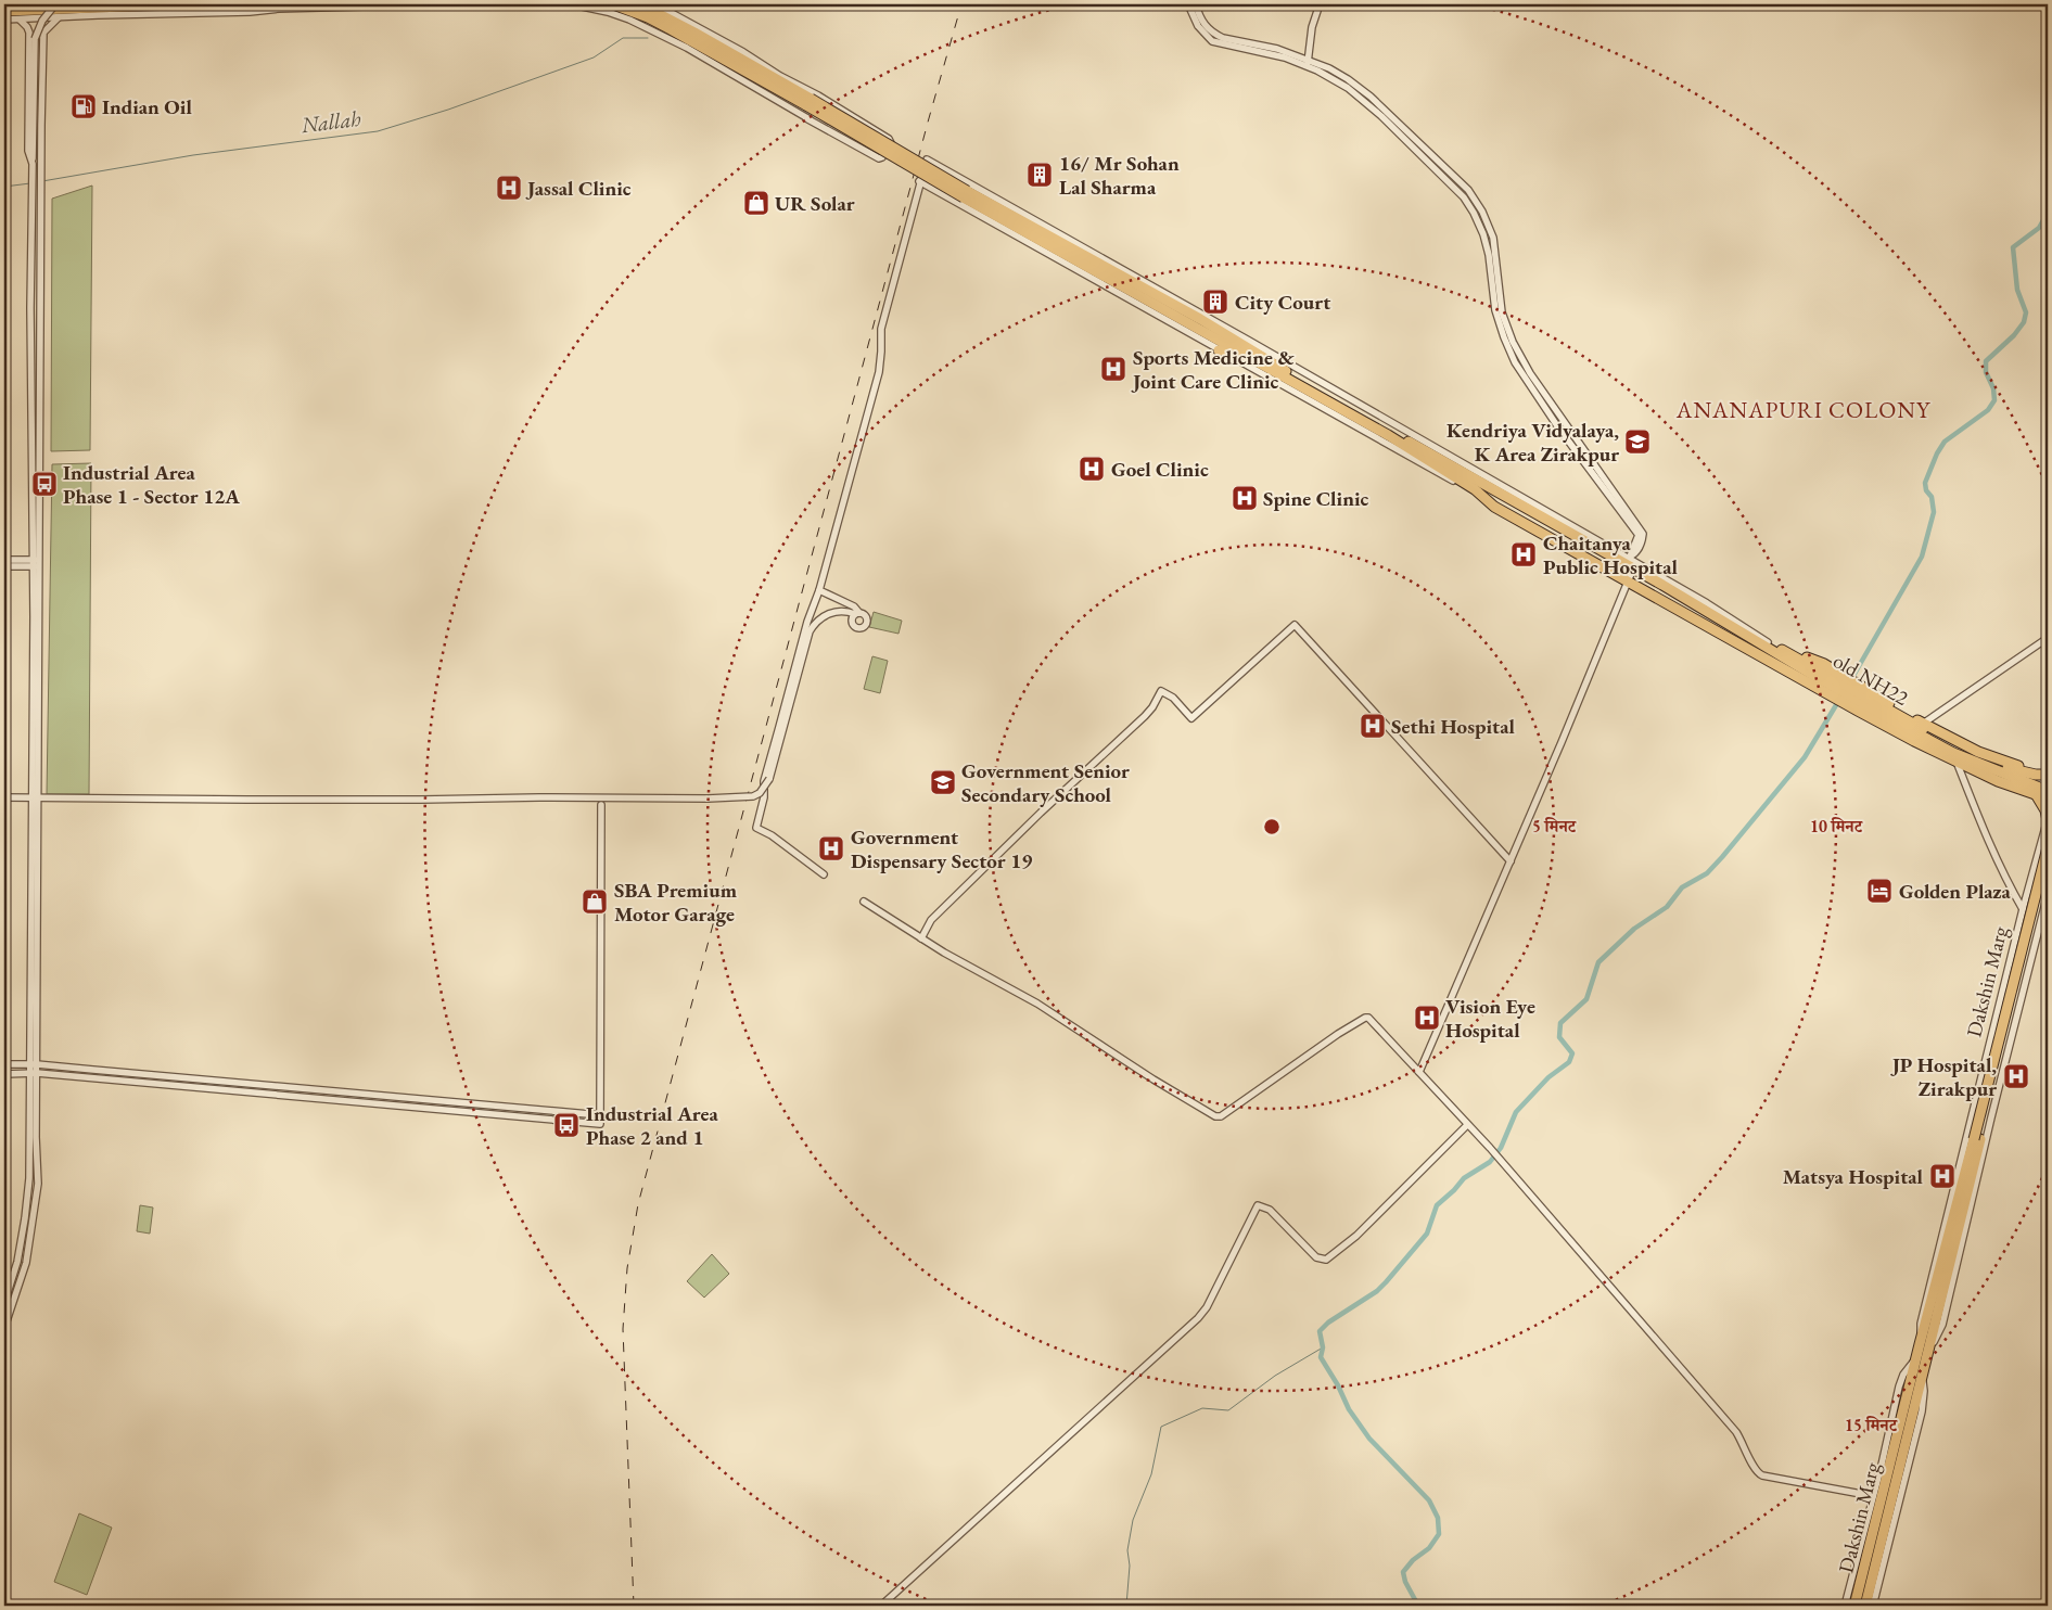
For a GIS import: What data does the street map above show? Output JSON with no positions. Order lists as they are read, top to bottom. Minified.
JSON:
{"streets":{"highway":["old NH22","Dakshin Marg"]},"districts":["ANANAPURI COLONY"],"water":["Nallah"],"places":{"fuel station":["Indian Oil"],"building":["16/ Mr Sohan Lal Sharma","City Court"],"hospital":["Jassal Clinic","Sports Medicine & Joint Care Clinic","Goel Clinic","Spine Clinic","Chaitanya Public Hospital","Sethi Hospital","Government Dispensary Sector 19","Vision Eye Hospital","JP Hospital, Zirakpur","Matsya Hospital"],"shop":["UR Solar","SBA Premium Motor Garage"],"school or university":["Kendriya Vidyalaya, K Area Zirakpur","Government Senior Secondary School"],"bus stop":["Industrial Area Phase 1 - Sector 12A","Industrial Area Phase 2 and 1"],"hotel":["Golden Plaza"]},"rings":["5 मिनट","10 मिनट","15 मिनट"]}
